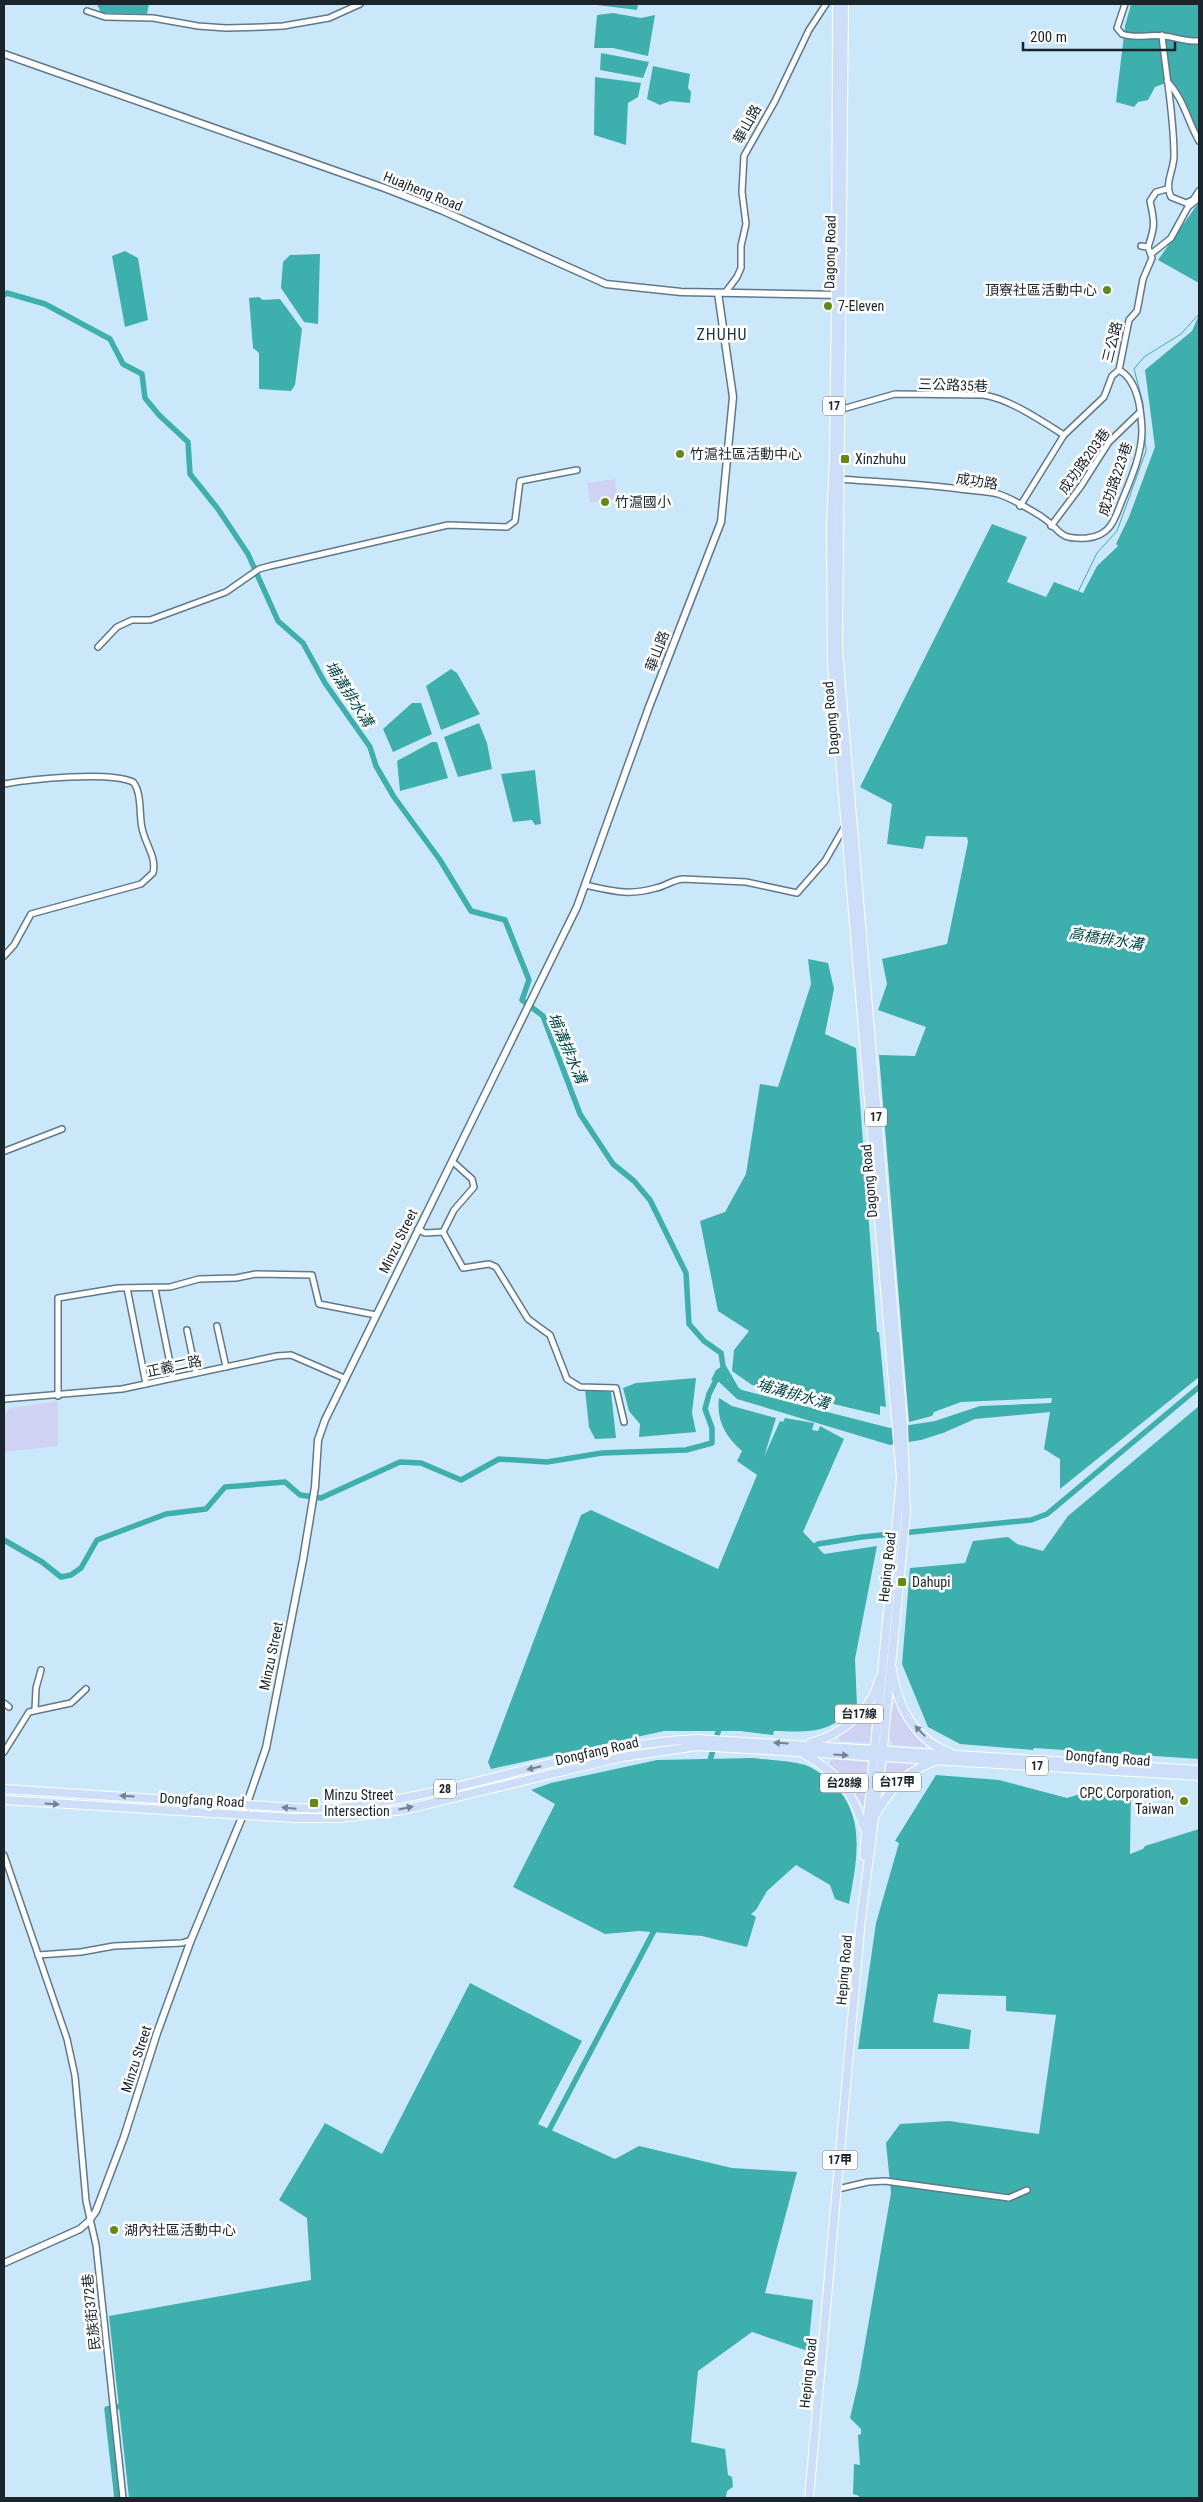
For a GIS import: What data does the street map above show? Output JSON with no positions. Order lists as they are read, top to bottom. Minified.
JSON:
{"streets":{"main road":["Dagong Road","17","Heping Road","台17線","Dongfang Road","台17甲","台28線","28","17甲"],"street":["華山路","Huajheng Road","三公路","三公路35巷","成功路203巷","成功路223巷","成功路","Minzu Street","正義二路","民族街372巷"]},"crossings":[["華山路","Huajheng Road"],["華山路","Minzu Street"],["Huajheng Road","Dagong Road"],["Dagong Road","三公路35巷"],["Dagong Road","成功路"],["Dagong Road","Heping Road"],["三公路","三公路35巷"],["三公路","成功路223巷"],["三公路","成功路"],["成功路203巷","成功路223巷"],["成功路203巷","成功路"],["成功路223巷","成功路"],["Minzu Street","正義二路"],["Minzu Street","Dongfang Road"],["Minzu Street","民族街372巷"],["Heping Road","台17線"],["Heping Road","Dongfang Road"],["Heping Road","台17甲"],["Heping Road","台28線"],["台17線","Dongfang Road"],["台17線","台28線"],["Dongfang Road","台17甲"],["Dongfang Road","台28線"]],"districts":["ZHUHU"],"water":["埔溝排水溝","高橋排水溝"],"places":{"other":["頂寮社區活動中心","7-Eleven","竹滬社區活動中心","竹滬國小","CPC Corporation, Taiwan","湖內社區活動中心"],"transit":["Xinzhuhu","Dahupi","Minzu Street Intersection"]},"scale_bar":"200 m"}
